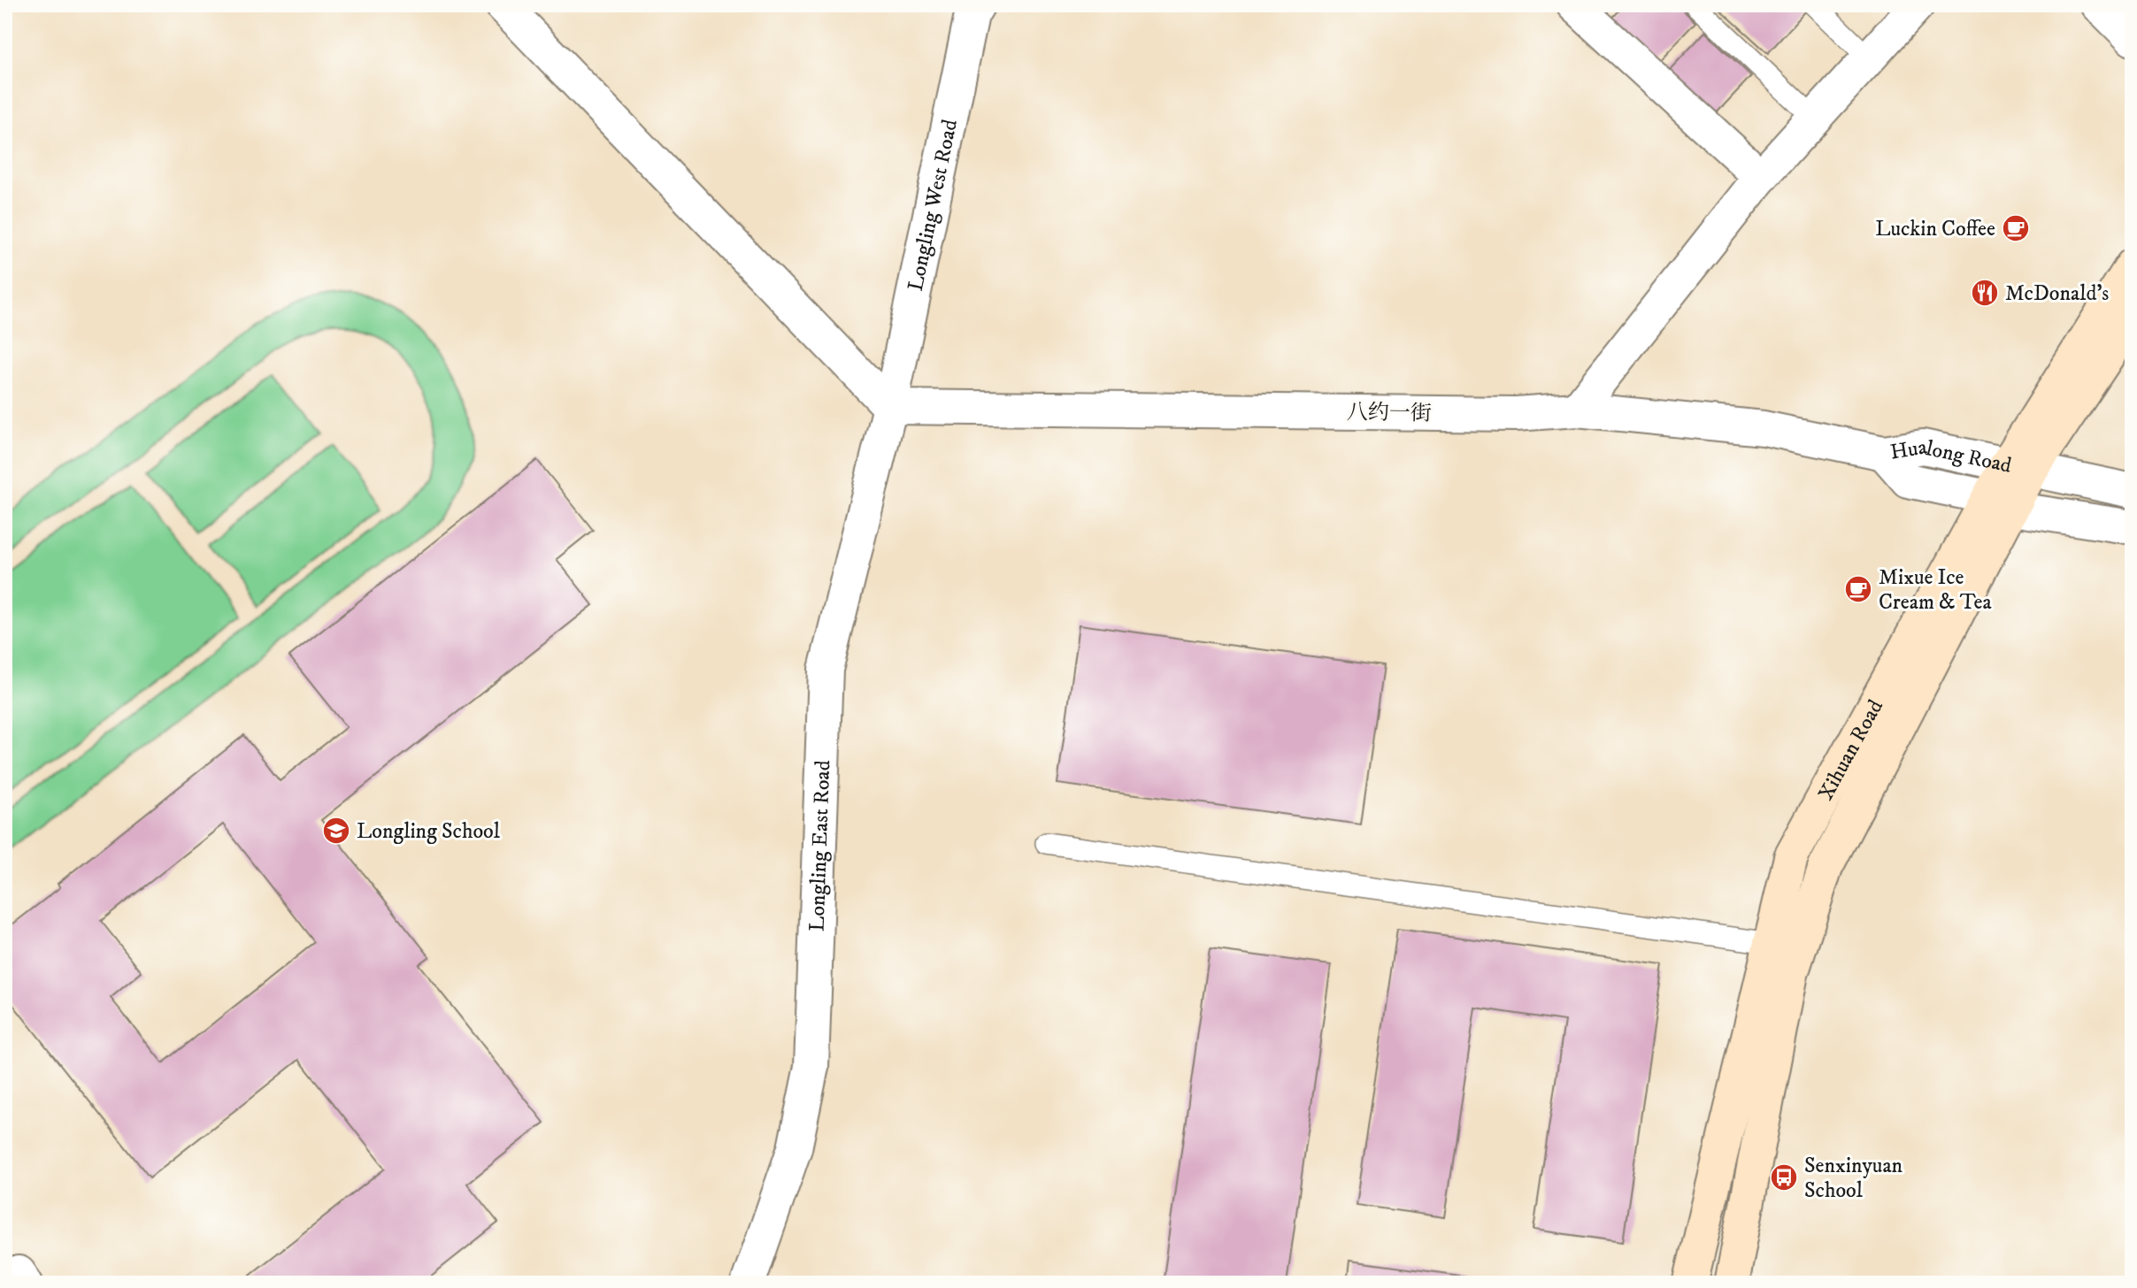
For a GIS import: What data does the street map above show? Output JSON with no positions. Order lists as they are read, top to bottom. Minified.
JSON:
{"streets":{"main road":["Xihuan Road"],"street":["Longling West Road","八约一街","Hualong Road","Longling East Road"]},"crossings":[["Longling West Road","八约一街"],["Longling West Road","Longling East Road"],["八约一街","Hualong Road"],["八约一街","Longling East Road"],["Hualong Road","Xihuan Road"]],"places":{"cafe":["Luckin Coffee","Mixue Ice Cream & Tea"],"restaurant":["McDonald's"],"school or university":["Longling School"],"bus stop":["Senxinyuan School"]}}
